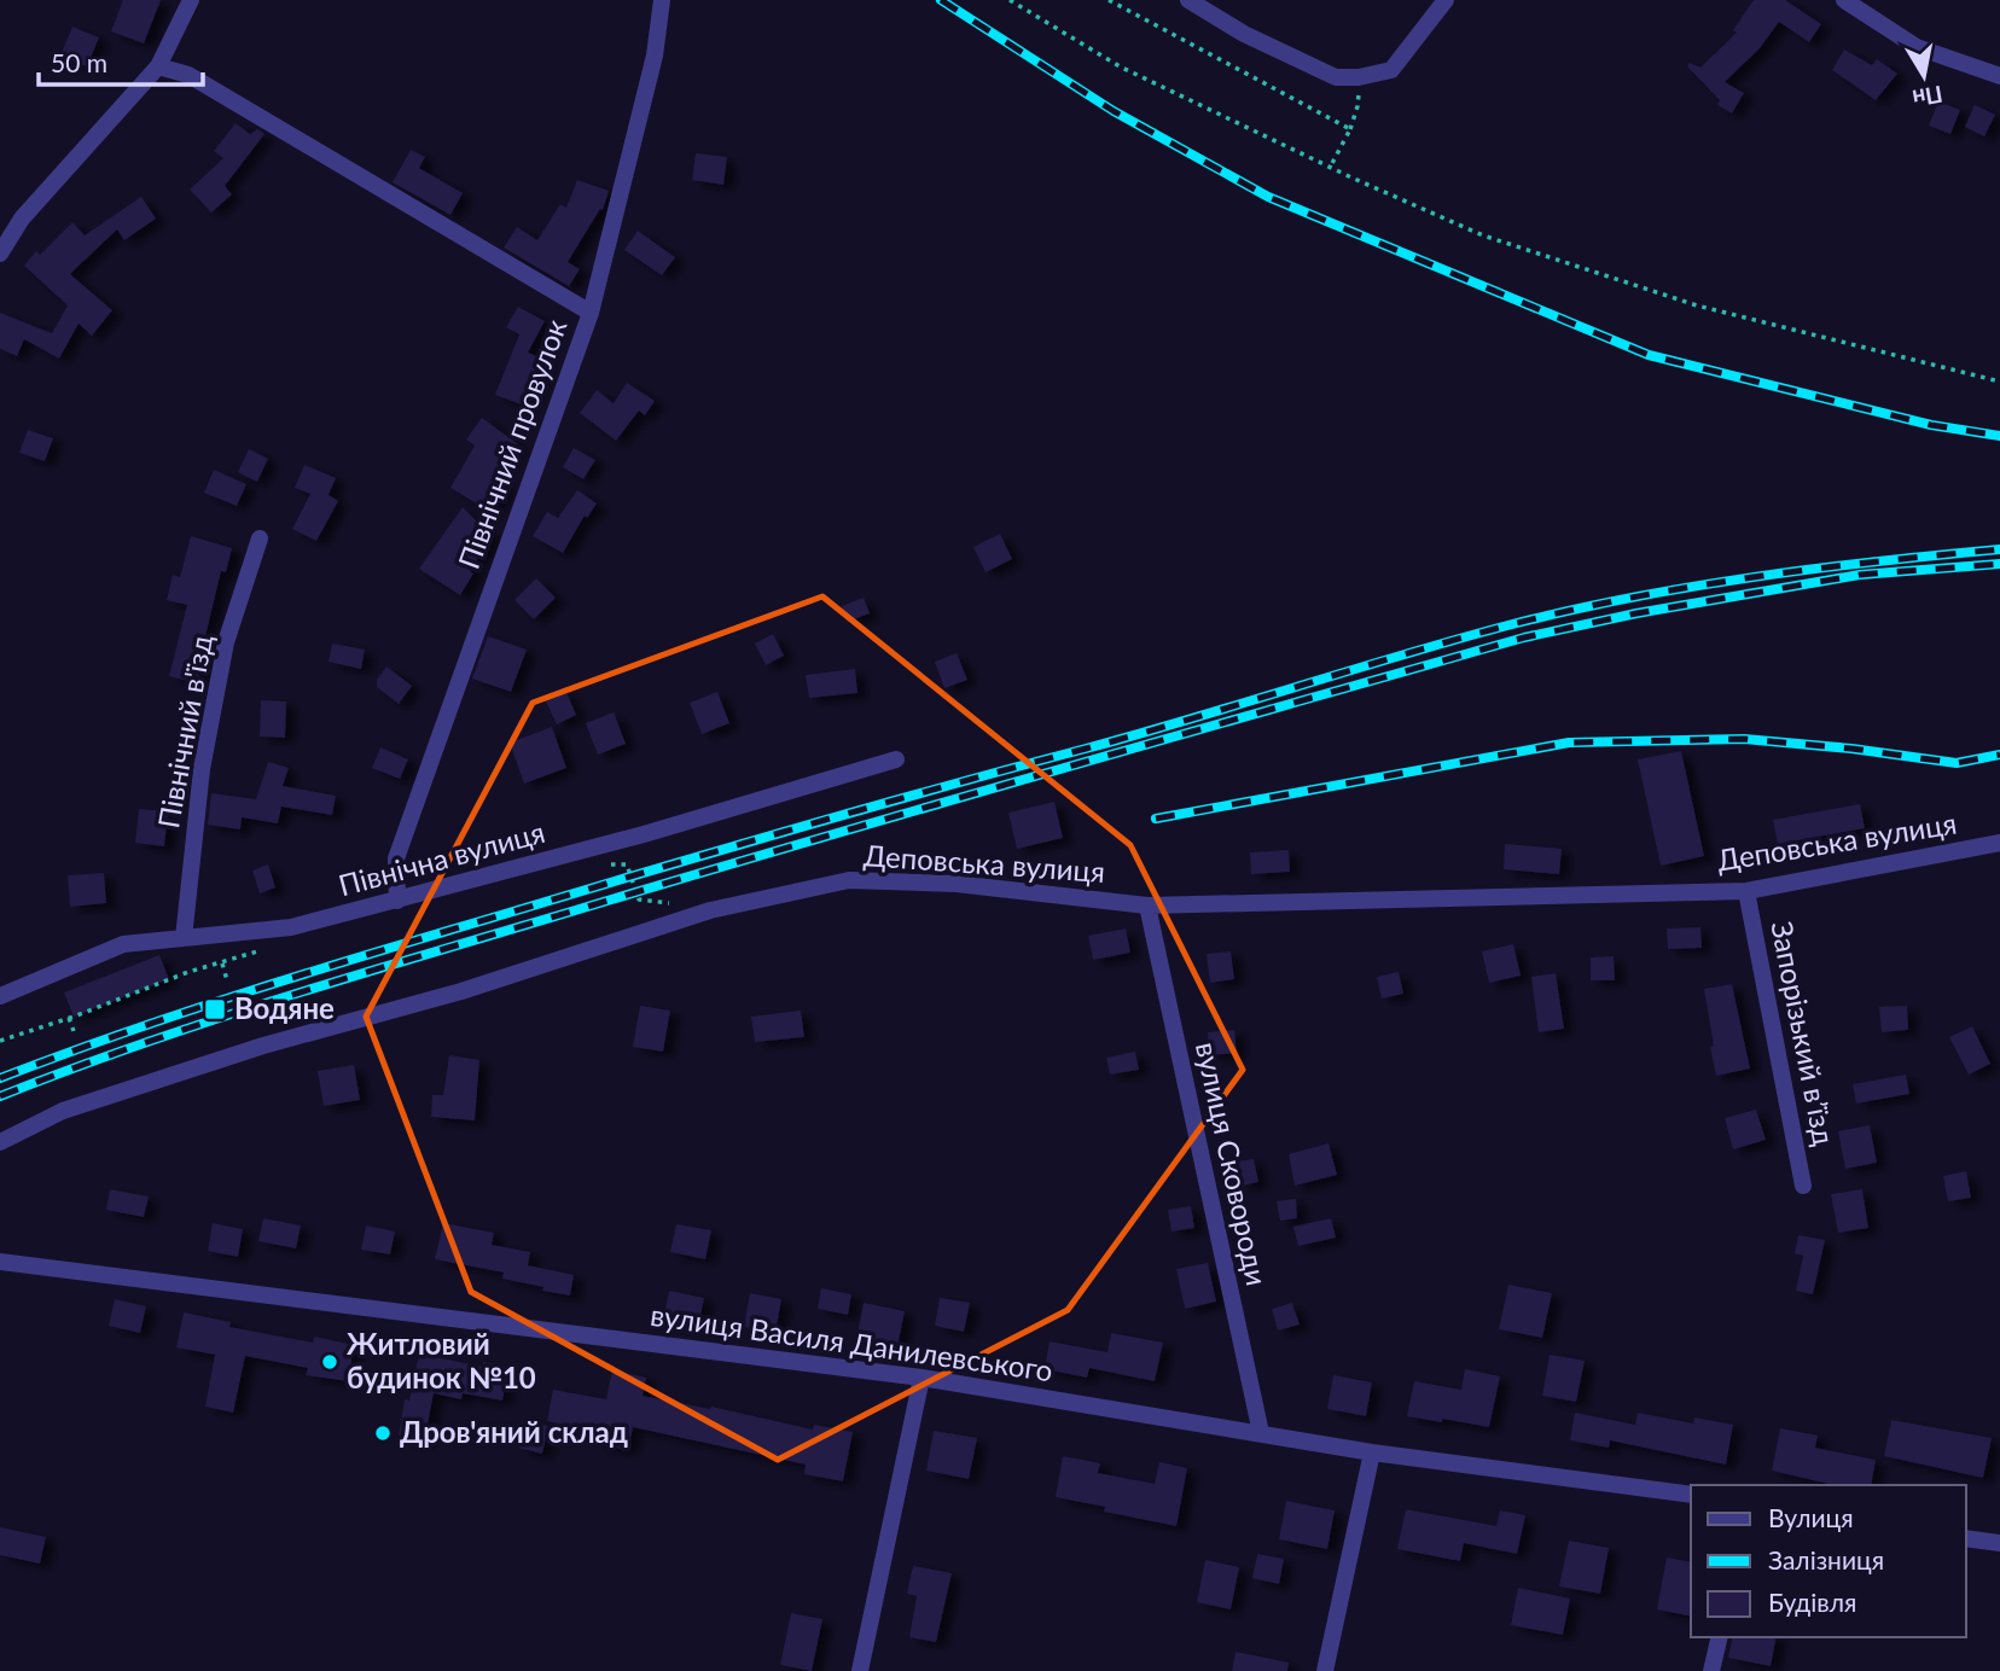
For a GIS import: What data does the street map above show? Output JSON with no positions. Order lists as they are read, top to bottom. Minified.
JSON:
{"streets":{"street":["Північний провулок","Північний в'їзд","Деповська вулиця","Північна вулиця","Запорізький вʼїзд","вулиця Сковороди","вулиця Василя Данилевського"]},"crossings":[["Північний провулок","Північна вулиця"],["Північний в'їзд","Північна вулиця"],["Деповська вулиця","Запорізький вʼїзд"],["Деповська вулиця","вулиця Сковороди"],["вулиця Сковороди","вулиця Василя Данилевського"]],"places":{"transit":["Водяне"],"other":["Житловий будинок №10","Дров'яний склад"]},"legend":["Вулиця","Залізниця","Будівля"],"scale_bar":"50 m","north":"bottom"}
